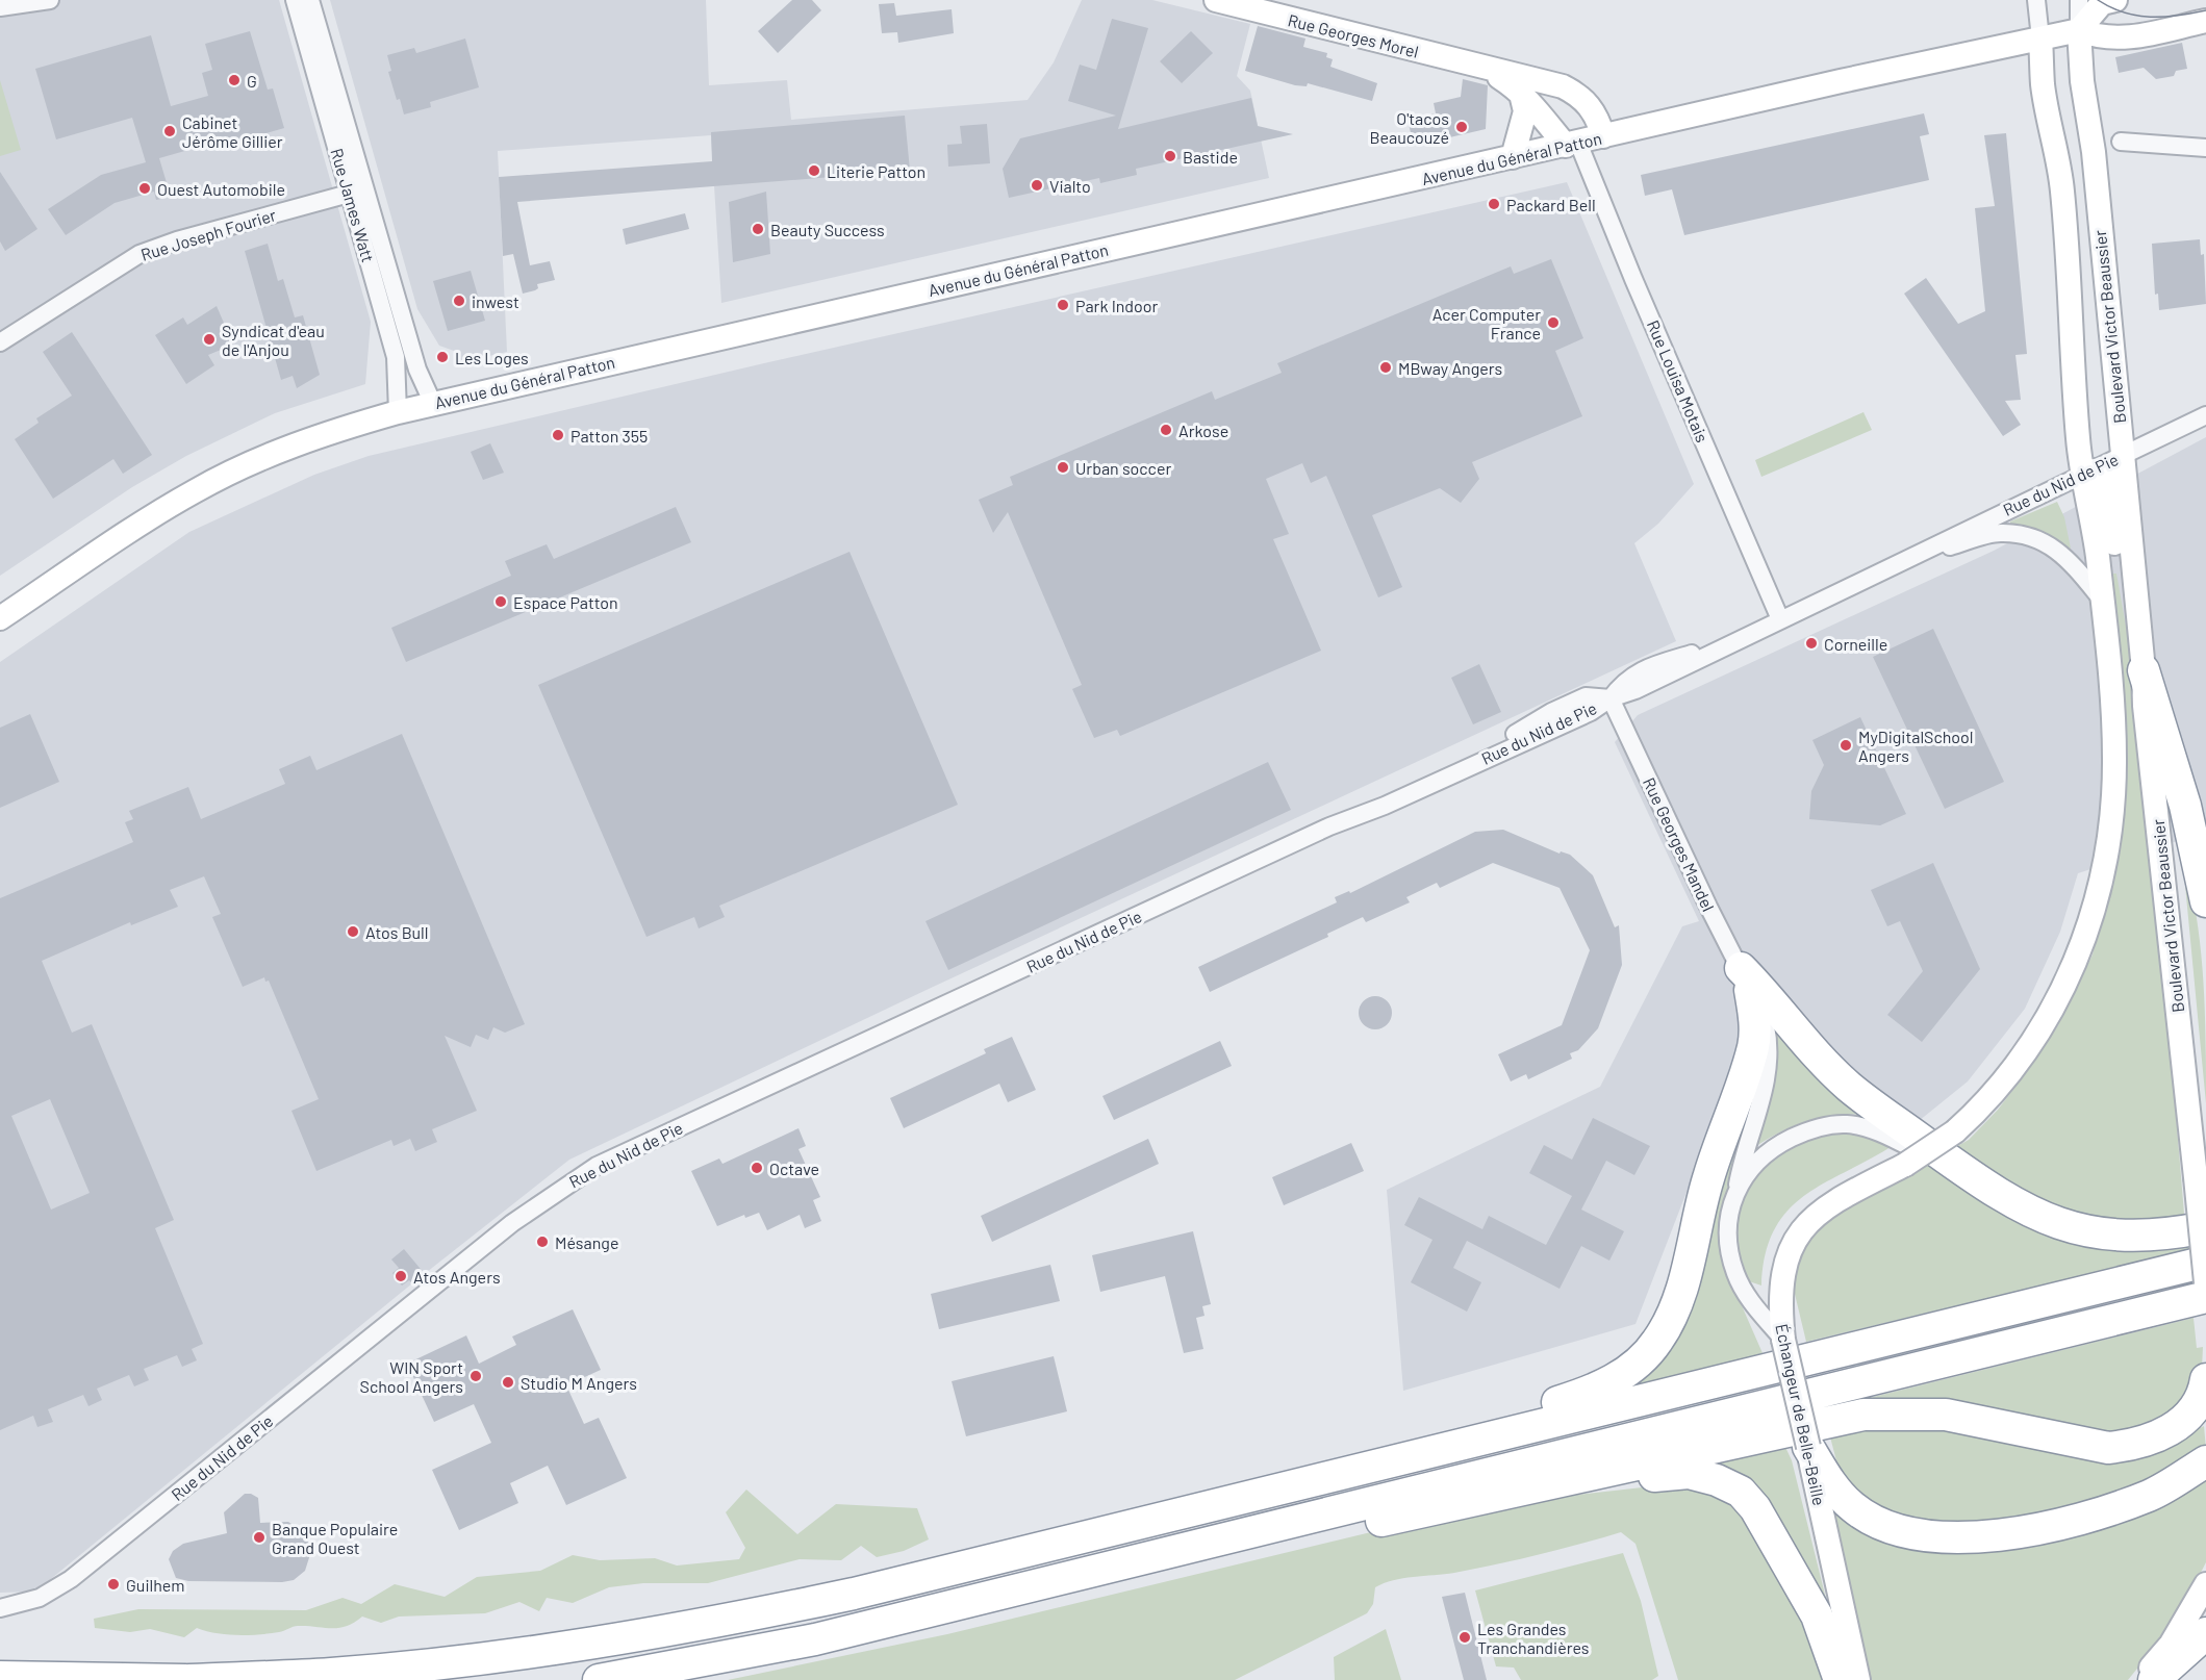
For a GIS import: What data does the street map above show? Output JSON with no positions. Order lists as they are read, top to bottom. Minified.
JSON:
{"streets":{"street":["Rue Georges Morel","Avenue du Général Patton","Rue James Watt","Rue Joseph Fourier","Boulevard Victor Beaussier","Rue Louisa Motais","Rue du Nid de Pie","Rue Georges Mandel","Échangeur de Belle-Beille"]},"crossings":[["Rue Georges Morel","Avenue du Général Patton"],["Rue Georges Morel","Rue Louisa Motais"],["Avenue du Général Patton","Rue James Watt"],["Avenue du Général Patton","Boulevard Victor Beaussier"],["Avenue du Général Patton","Rue Louisa Motais"],["Rue James Watt","Rue Joseph Fourier"],["Boulevard Victor Beaussier","Rue du Nid de Pie"],["Boulevard Victor Beaussier","Échangeur de Belle-Beille"],["Rue Louisa Motais","Rue du Nid de Pie"],["Rue du Nid de Pie","Rue Georges Mandel"],["Rue Georges Mandel","Échangeur de Belle-Beille"]],"places":["G","O'tacos Beaucouzé","Cabinet Jérôme Gillier","Bastide","Literie Patton","Vialto","Ouest Automobile","Packard Bell","Beauty Success","inwest","Park Indoor","Acer Computer France","Syndicat d'eau de l'Anjou","Les Loges","MBway Angers","Arkose","Patton 355","Urban soccer","Espace Patton","Corneille","MyDigitalSchool Angers","Atos Bull","Octave","Mésange","Atos Angers","WIN Sport School Angers","Studio M Angers","Banque Populaire Grand Ouest","Guilhem","Les Grandes Tranchandières"]}
